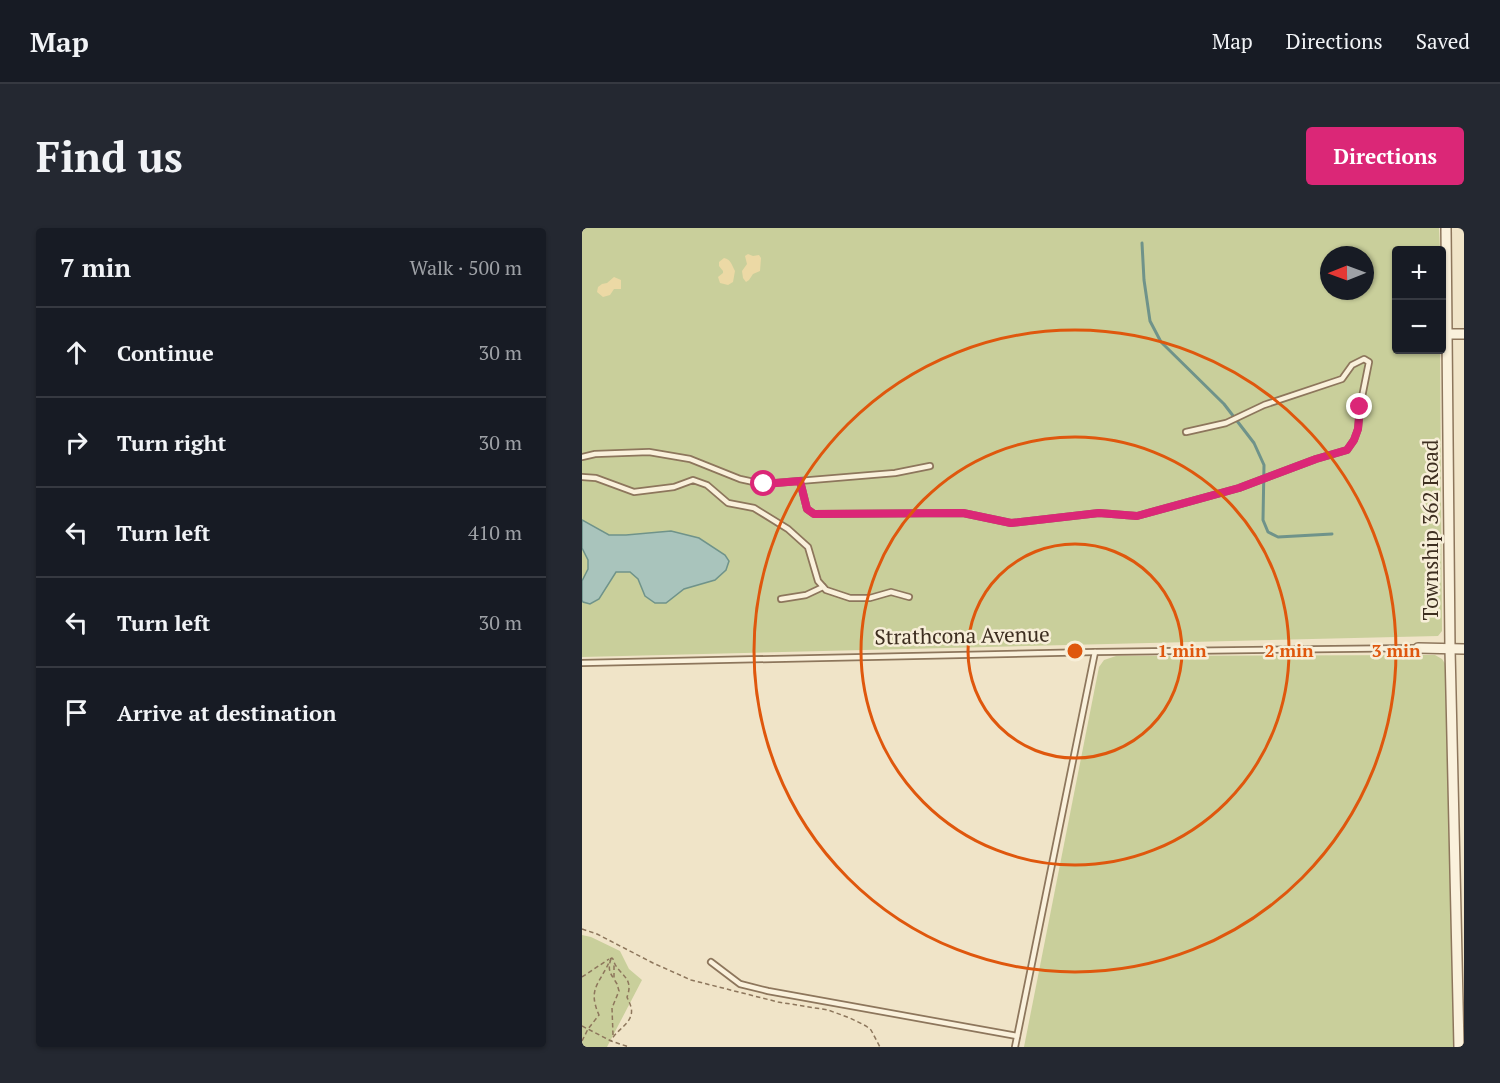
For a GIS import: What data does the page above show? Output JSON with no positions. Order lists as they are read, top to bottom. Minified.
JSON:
{"streets":{"street":["Township 362 Road","Strathcona Avenue"]},"crossings":[["Township 362 Road","Strathcona Avenue"]],"north":"left","page":{"header":"Map","nav":["Map","Directions","Saved"],"buttons":"Directions","title":"Find us","heading":["7 min","Walk · 500 m"],"map_buttons":["+","−"],"list":[["Continue","30 m"],["Turn right","30 m"],["Turn left","410 m"],["Turn left","30 m"],"Arrive at destination"]},"rings":["1 min","2 min","3 min"]}
